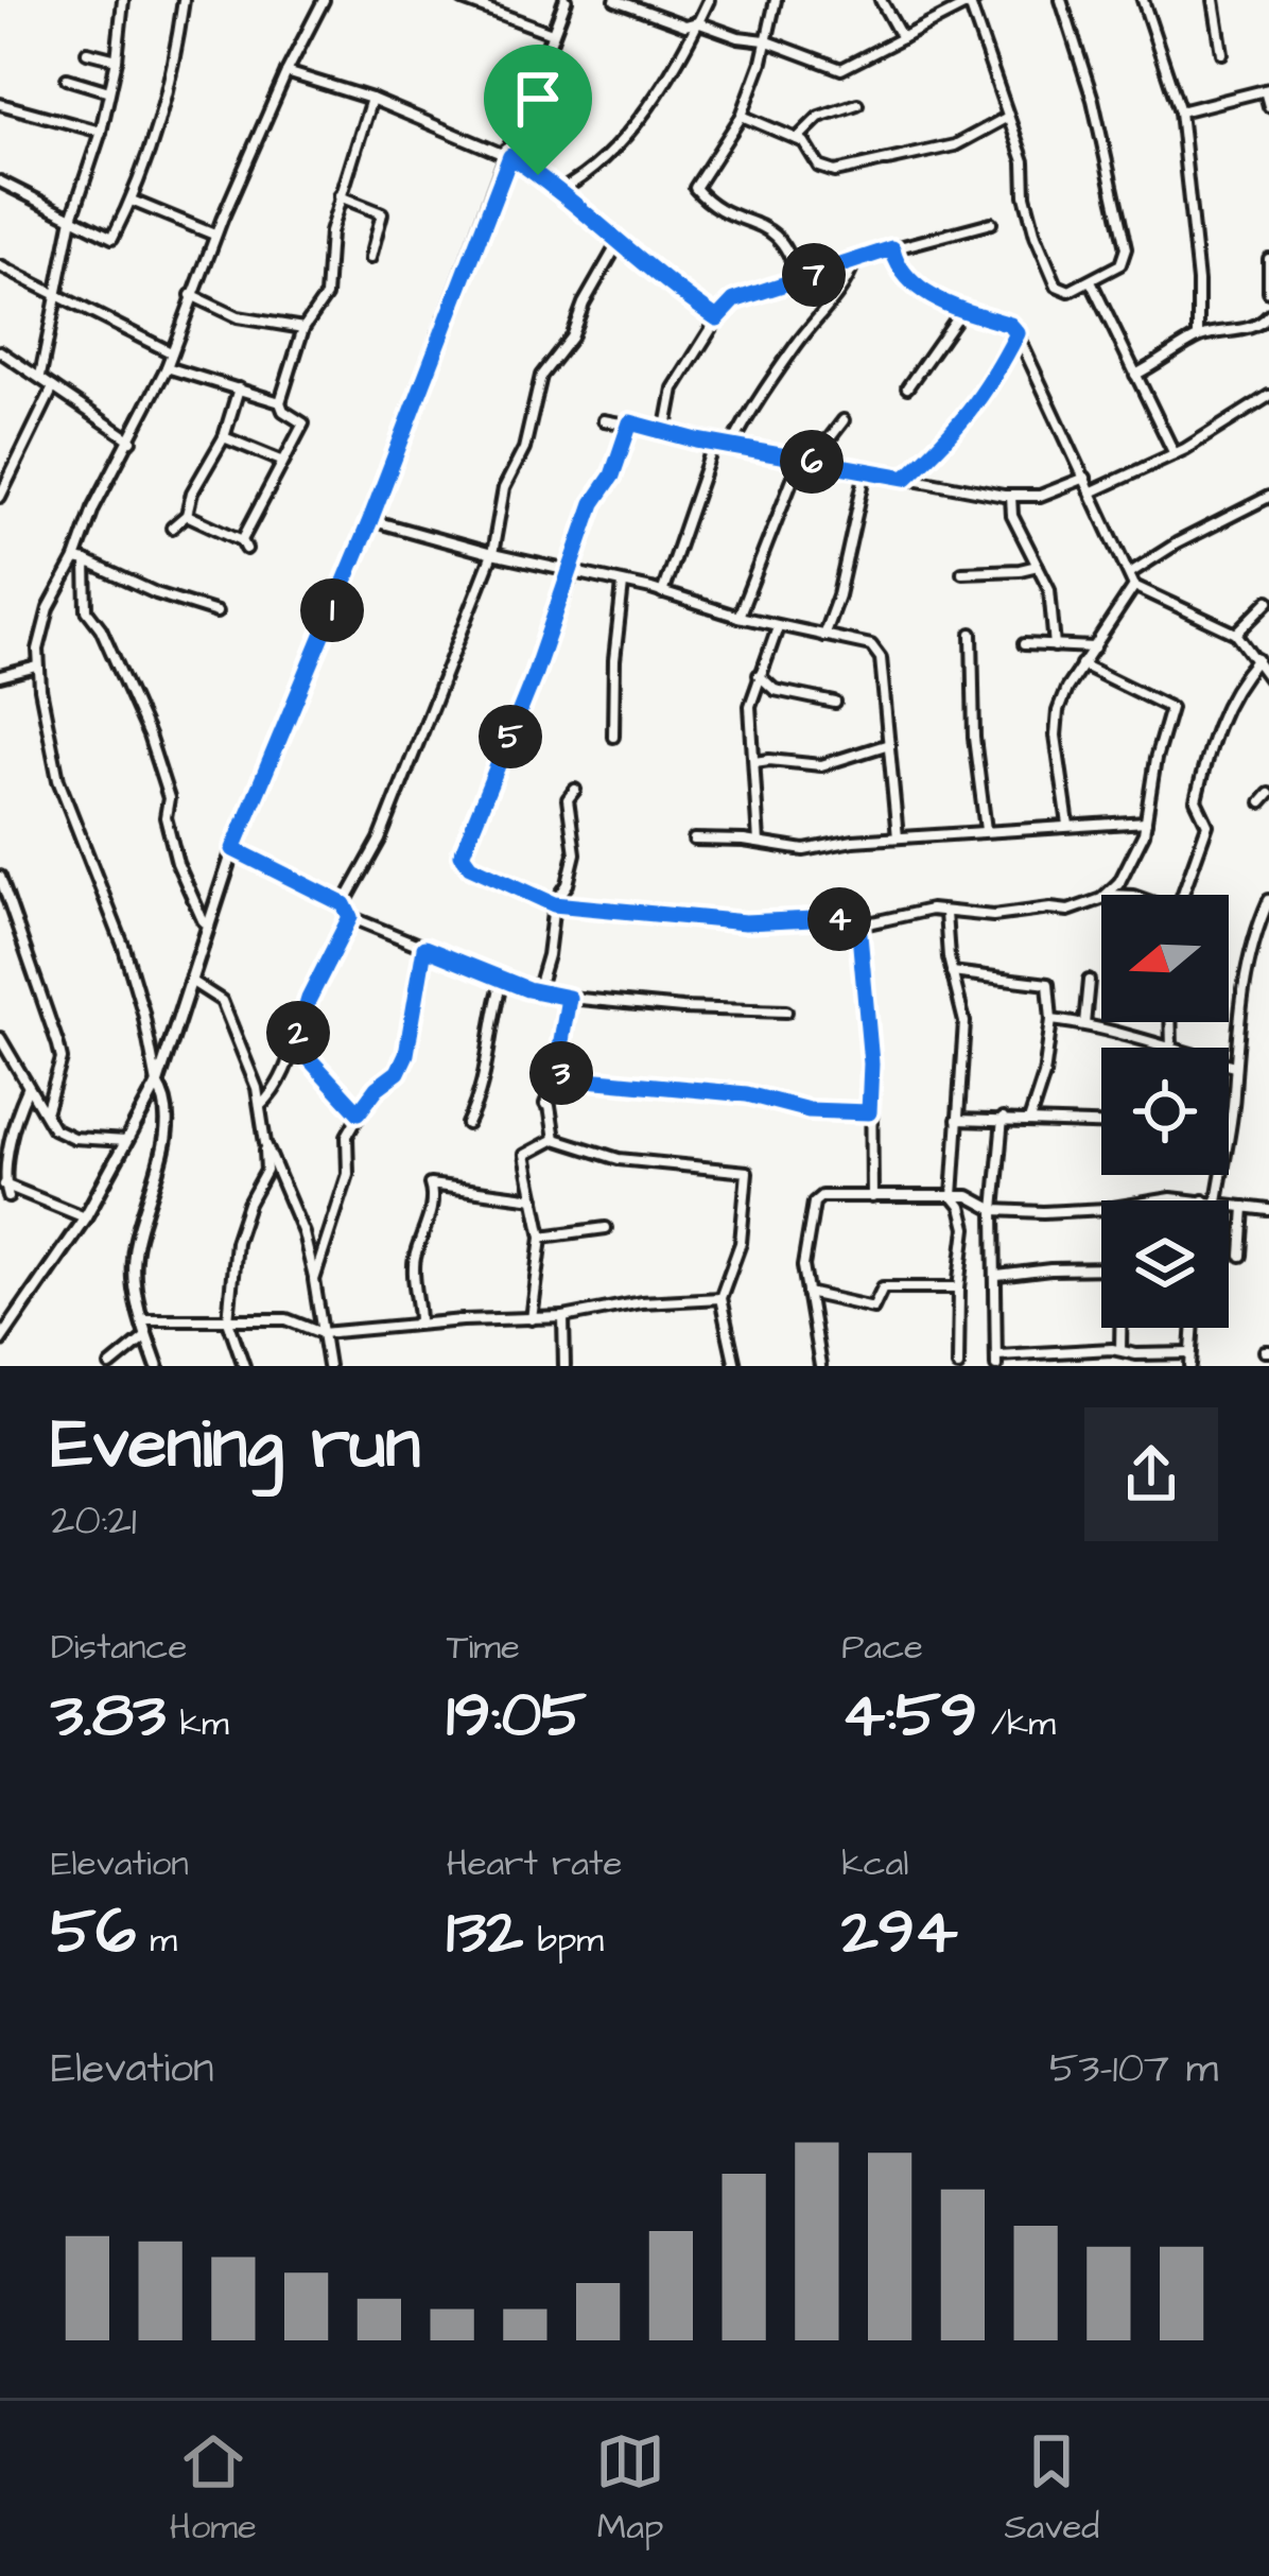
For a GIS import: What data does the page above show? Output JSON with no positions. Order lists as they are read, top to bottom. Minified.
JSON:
{"north":"left","page":{"pins":["7","6","1","5","4","2","3"],"heading":["Evening run","20:21"],"stats":[["Distance","3.83 km"],["Time","19:05"],["Pace","4:59 /km"],["Elevation","56 m"],["Heart rate","132 bpm"],["kcal","294"]],"chart":["Elevation","53–107 m"],"tabs":["Home","Map","Saved"]}}
